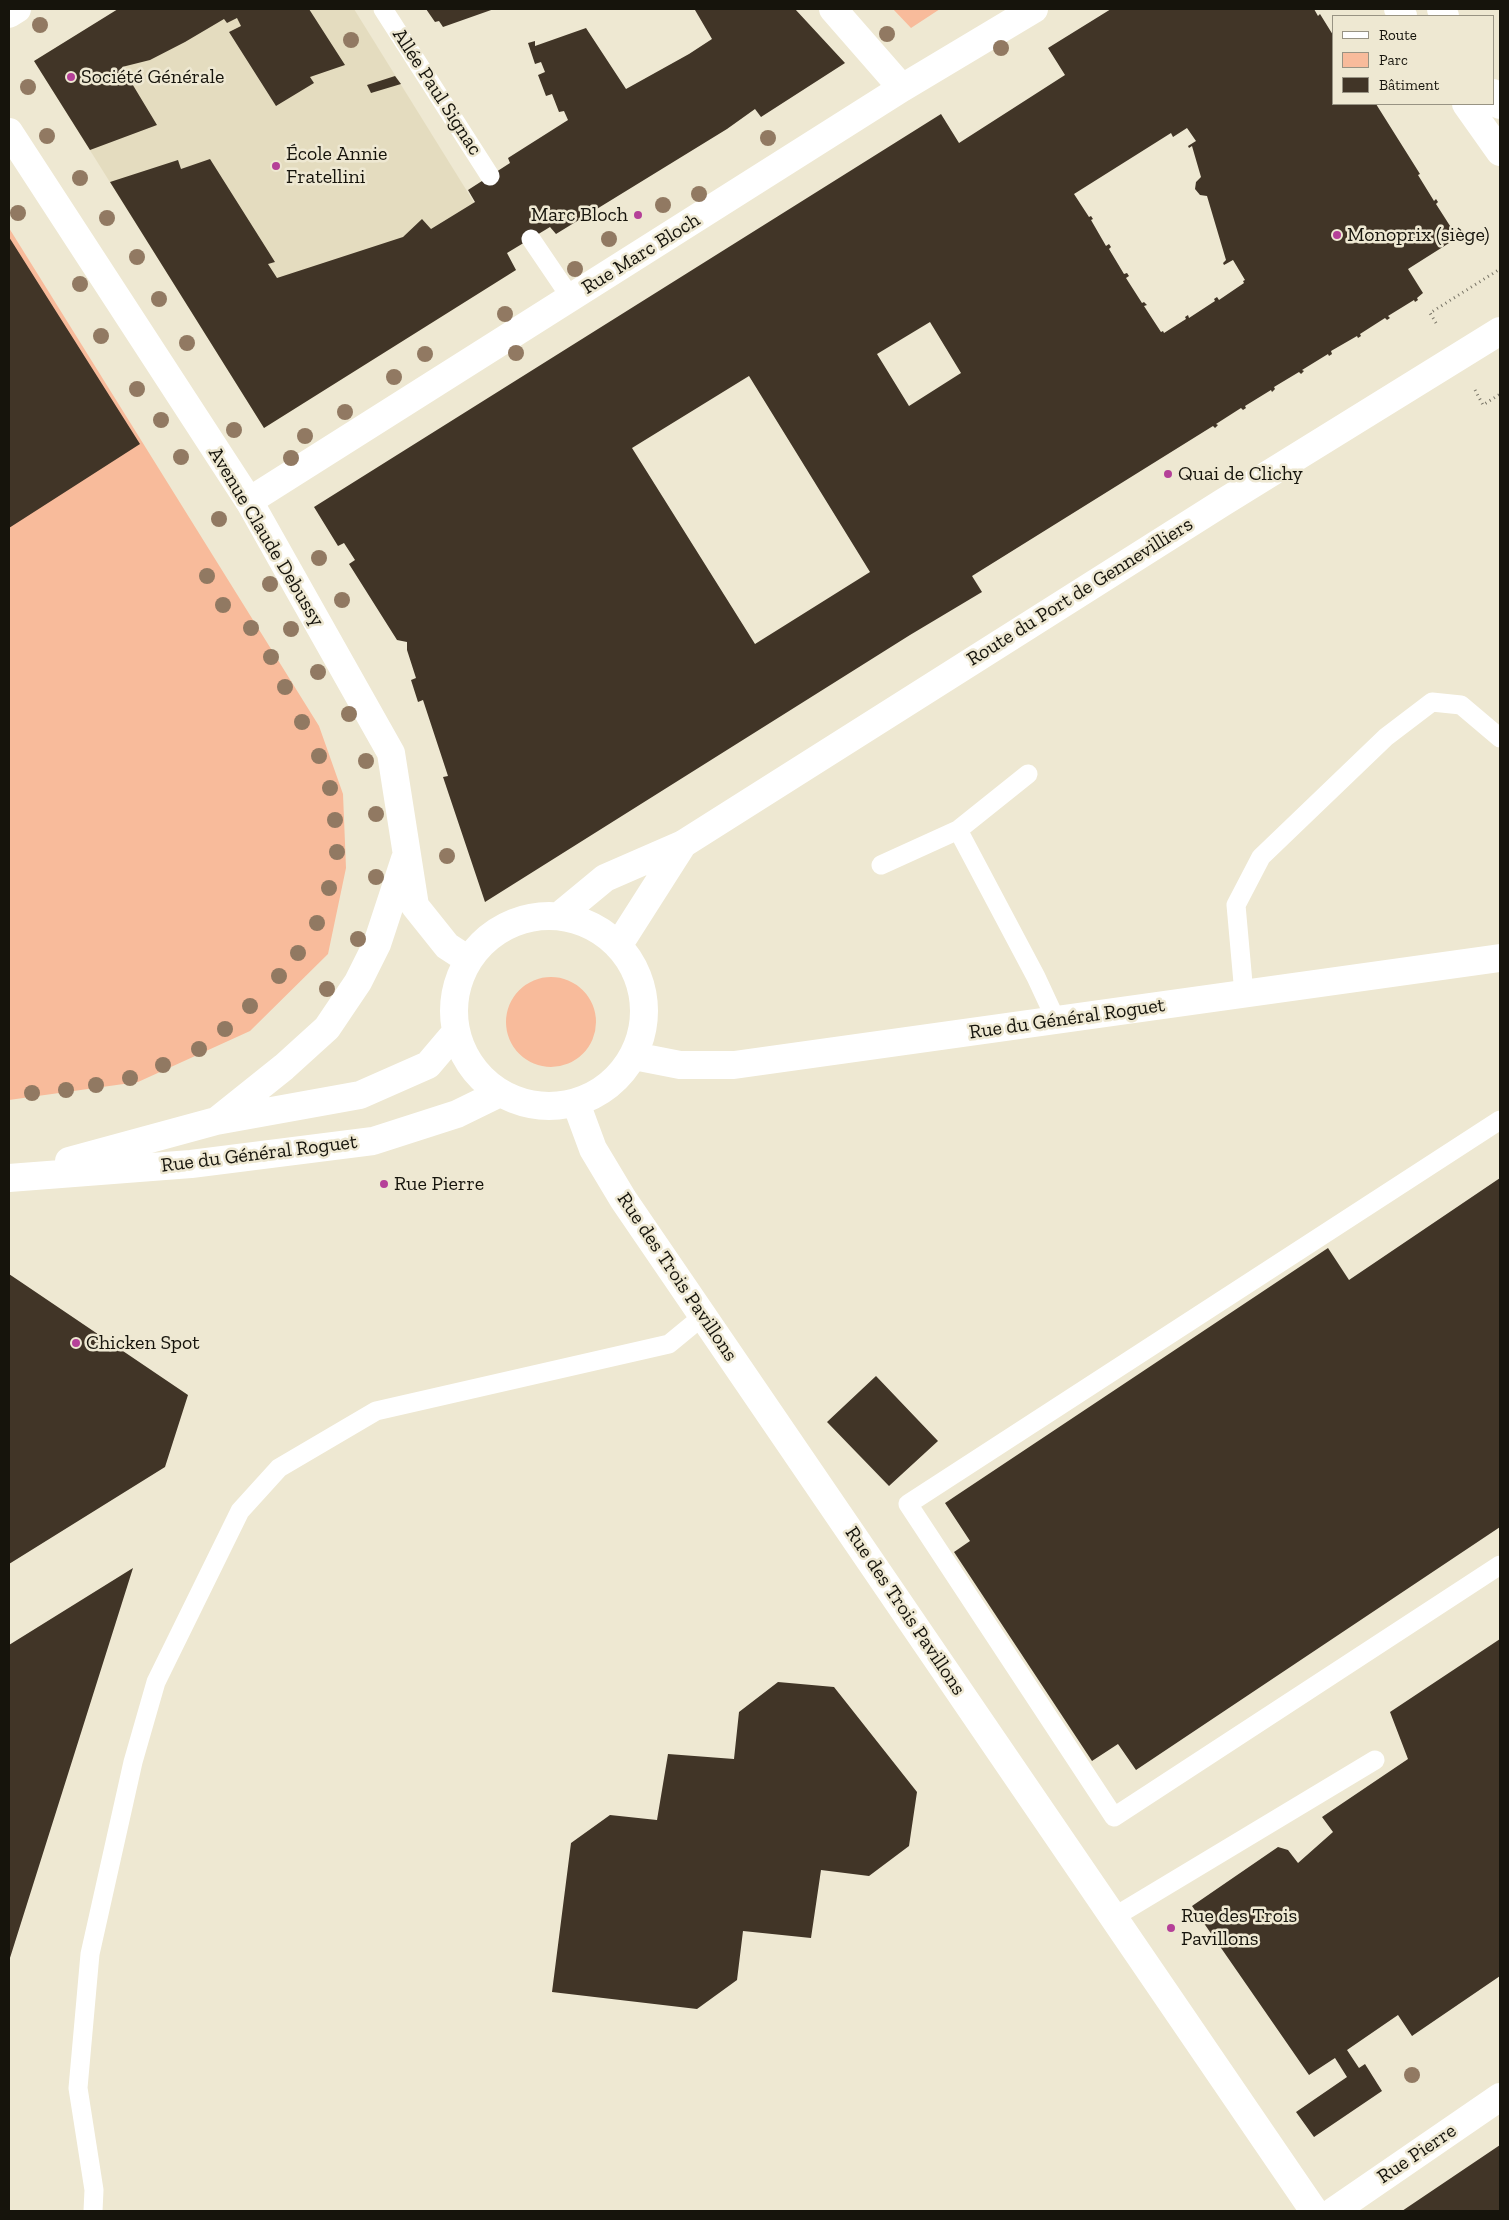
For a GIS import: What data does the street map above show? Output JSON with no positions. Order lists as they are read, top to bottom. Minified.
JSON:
{"streets":{"street":["Rue Marc Bloch","Avenue Claude Debussy","Route du Port de Gennevilliers","Rue du Général Roguet","Rue des Trois Pavillons","Rue Pierre"],"lane":["Allée Paul Signac"]},"crossings":[["Rue Marc Bloch","Avenue Claude Debussy"]],"places":["Société Générale","École Annie Fratellini","Marc Bloch","Monoprix (siège)","Quai de Clichy","Rue Pierre","Chicken Spot","Rue des Trois Pavillons"],"legend":["Route","Parc","Bâtiment"]}
